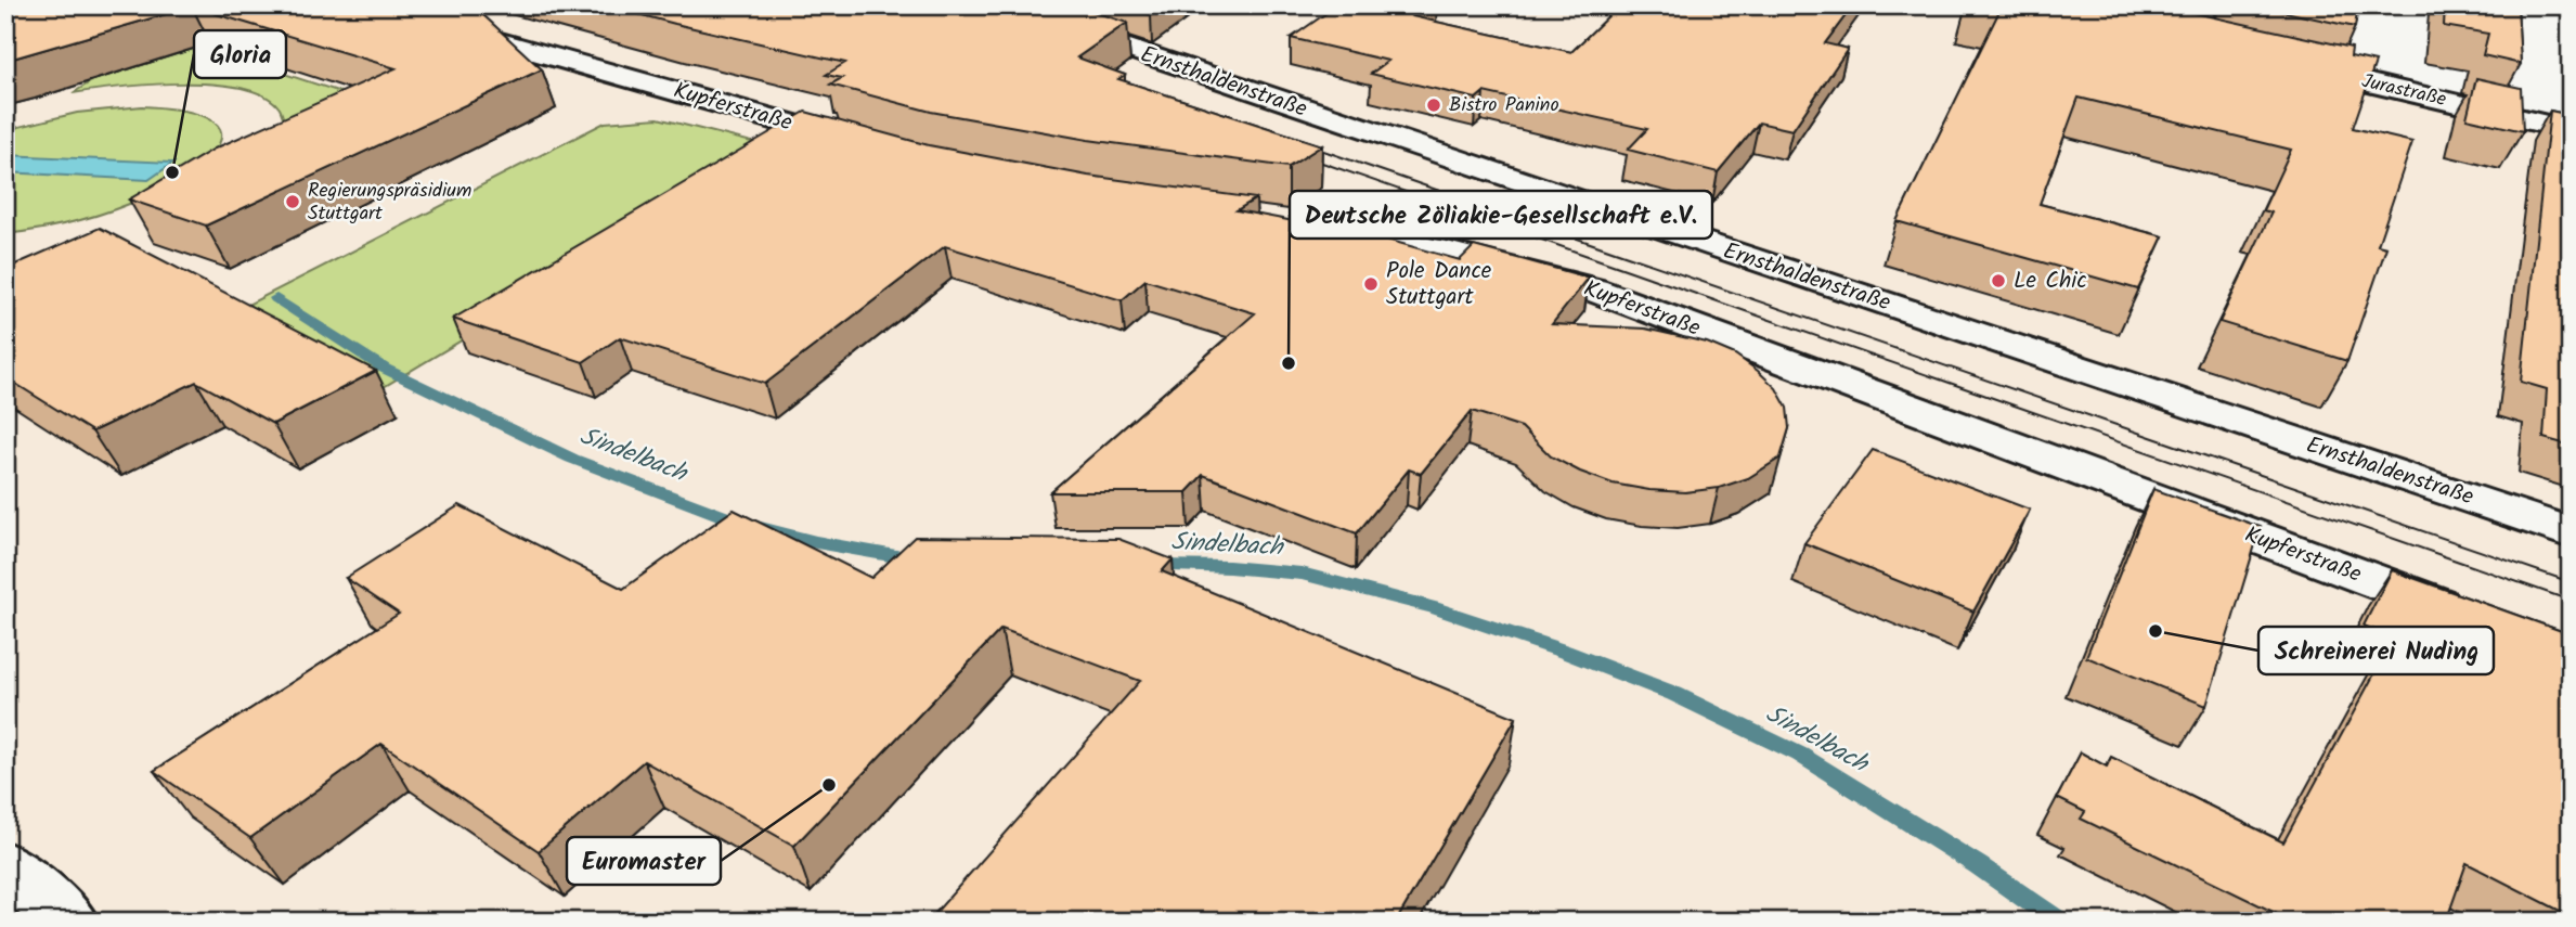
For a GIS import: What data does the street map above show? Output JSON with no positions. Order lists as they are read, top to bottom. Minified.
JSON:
{"streets":{"street":["Ernsthaldenstraße","Jurastraße","Kupferstraße"]},"water":["Sindelbach"],"places":["Bistro Panino","Gloria","Regierungspräsidium Stuttgart","Le Chic","Pole Dance Stuttgart","Deutsche Zöliakie-Gesellschaft e.V.","Schreinerei Nuding","Euromaster"]}
